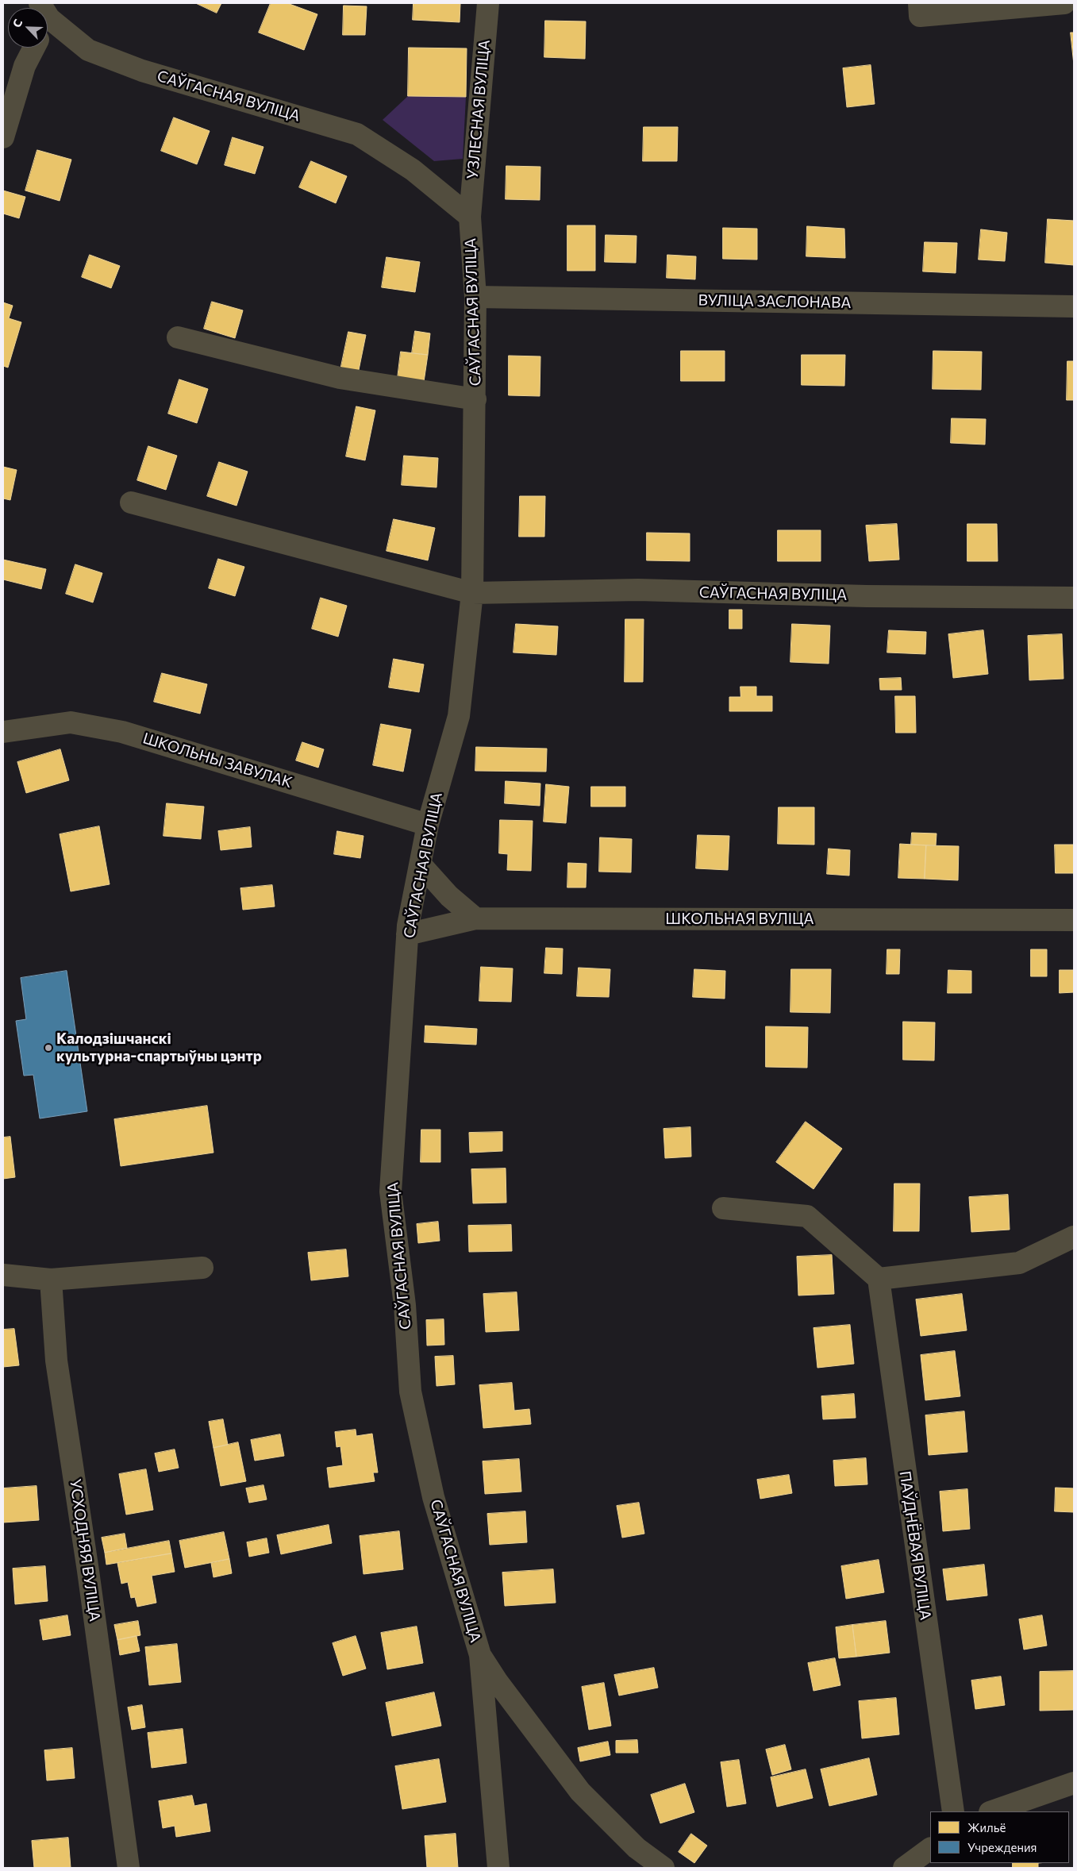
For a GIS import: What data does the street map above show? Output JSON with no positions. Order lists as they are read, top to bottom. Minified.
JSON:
{"streets":{"street":["САЎГАСНАЯ ВУЛІЦА","УЗЛЕСНАЯ ВУЛІЦА","ВУЛІЦА ЗАСЛОНАВА","ШКОЛЬНЫ ЗАВУЛАК","ШКОЛЬНАЯ ВУЛІЦА","ПАЎДНЁВАЯ ВУЛІЦА","УСХОДНЯЯ ВУЛІЦА"]},"crossings":[["САЎГАСНАЯ ВУЛІЦА","УЗЛЕСНАЯ ВУЛІЦА"],["САЎГАСНАЯ ВУЛІЦА","ВУЛІЦА ЗАСЛОНАВА"],["САЎГАСНАЯ ВУЛІЦА","ШКОЛЬНЫ ЗАВУЛАК"],["САЎГАСНАЯ ВУЛІЦА","ШКОЛЬНАЯ ВУЛІЦА"]],"places":["Калодзішчанскі культурна-спартыўны цэнтр"],"legend":["Жильё","Учреждения"],"north":"top left"}
